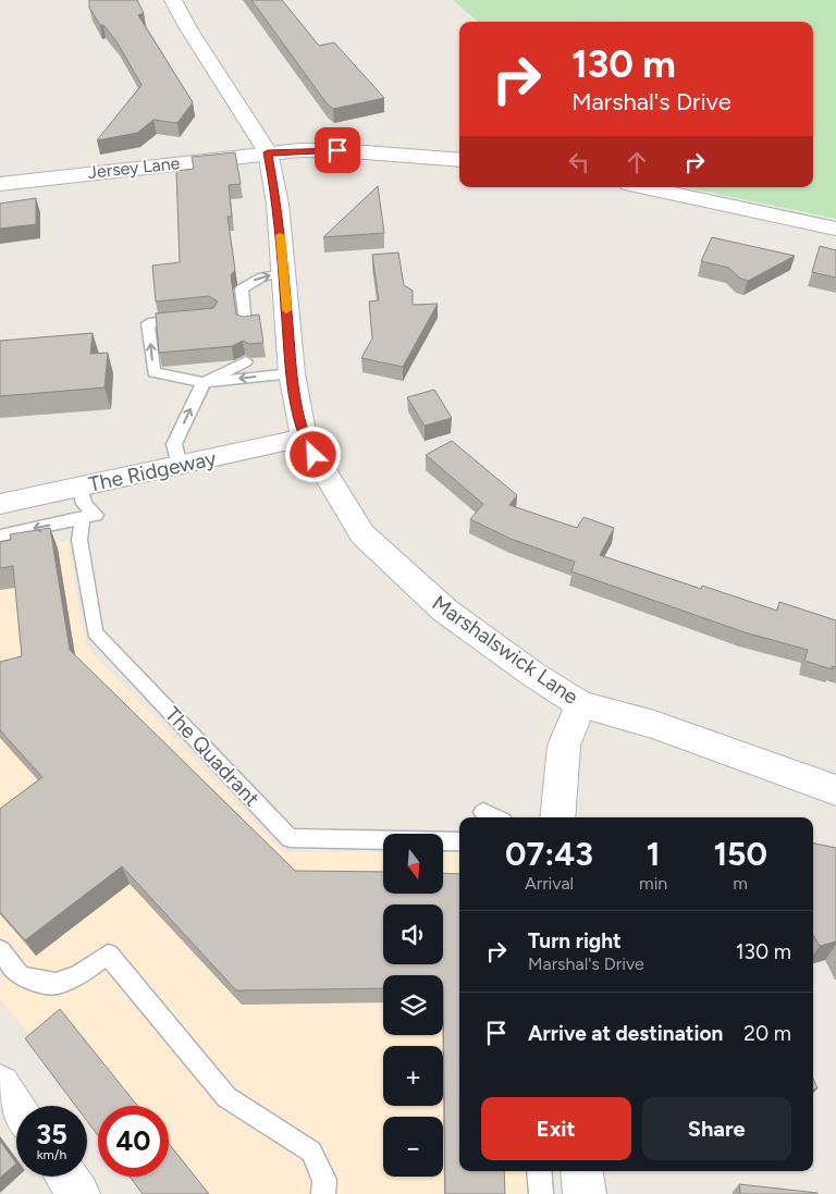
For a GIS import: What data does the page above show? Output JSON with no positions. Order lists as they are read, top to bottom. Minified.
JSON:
{"streets":{"street":["Jersey Lane","The Ridgeway","Marshalswick Lane"],"lane":["The Quadrant"]},"crossings":[["Jersey Lane","Marshalswick Lane"],["The Ridgeway","Marshalswick Lane"],["The Ridgeway","The Quadrant"]],"north":"bottom","page":{"turn":["130 m","Marshal's Drive"],"eta":["07:43","Arrival","1","min","150","m"],"map_buttons":["+","−"],"list":[{"name":"Turn right","note":"Marshal's Drive","value":"130 m"},{"name":"Arrive at destination","value":"20 m"}],"buttons":["Exit","Share"],"speed":"35 km/h","limit":"40"}}
